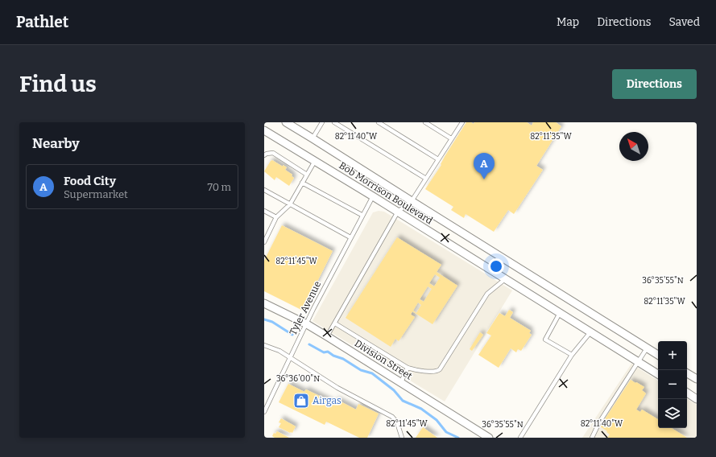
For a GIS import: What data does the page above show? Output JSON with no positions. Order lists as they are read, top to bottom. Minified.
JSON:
{"streets":{"street":["Bob Morrison Boulevard","Division Street"],"lane":["Tyler Avenue"]},"crossings":[["Bob Morrison Boulevard","Tyler Avenue"],["Tyler Avenue","Division Street"]],"places":{"shop":["Airgas"]},"north":"top left","page":{"header":"Pathlet","nav":["Map","Directions","Saved"],"buttons":"Directions","title":"Find us","heading":"Nearby","pins":"A","list":[{"mark":"A","name":"Food City","note":"Supermarket","value":"70 m"}],"map_buttons":["+","−"]},"coordinates":["82°11'40\"W","82°11'35\"W","82°11'45\"W","36°35'55\"N","36°36'00\"N"]}
